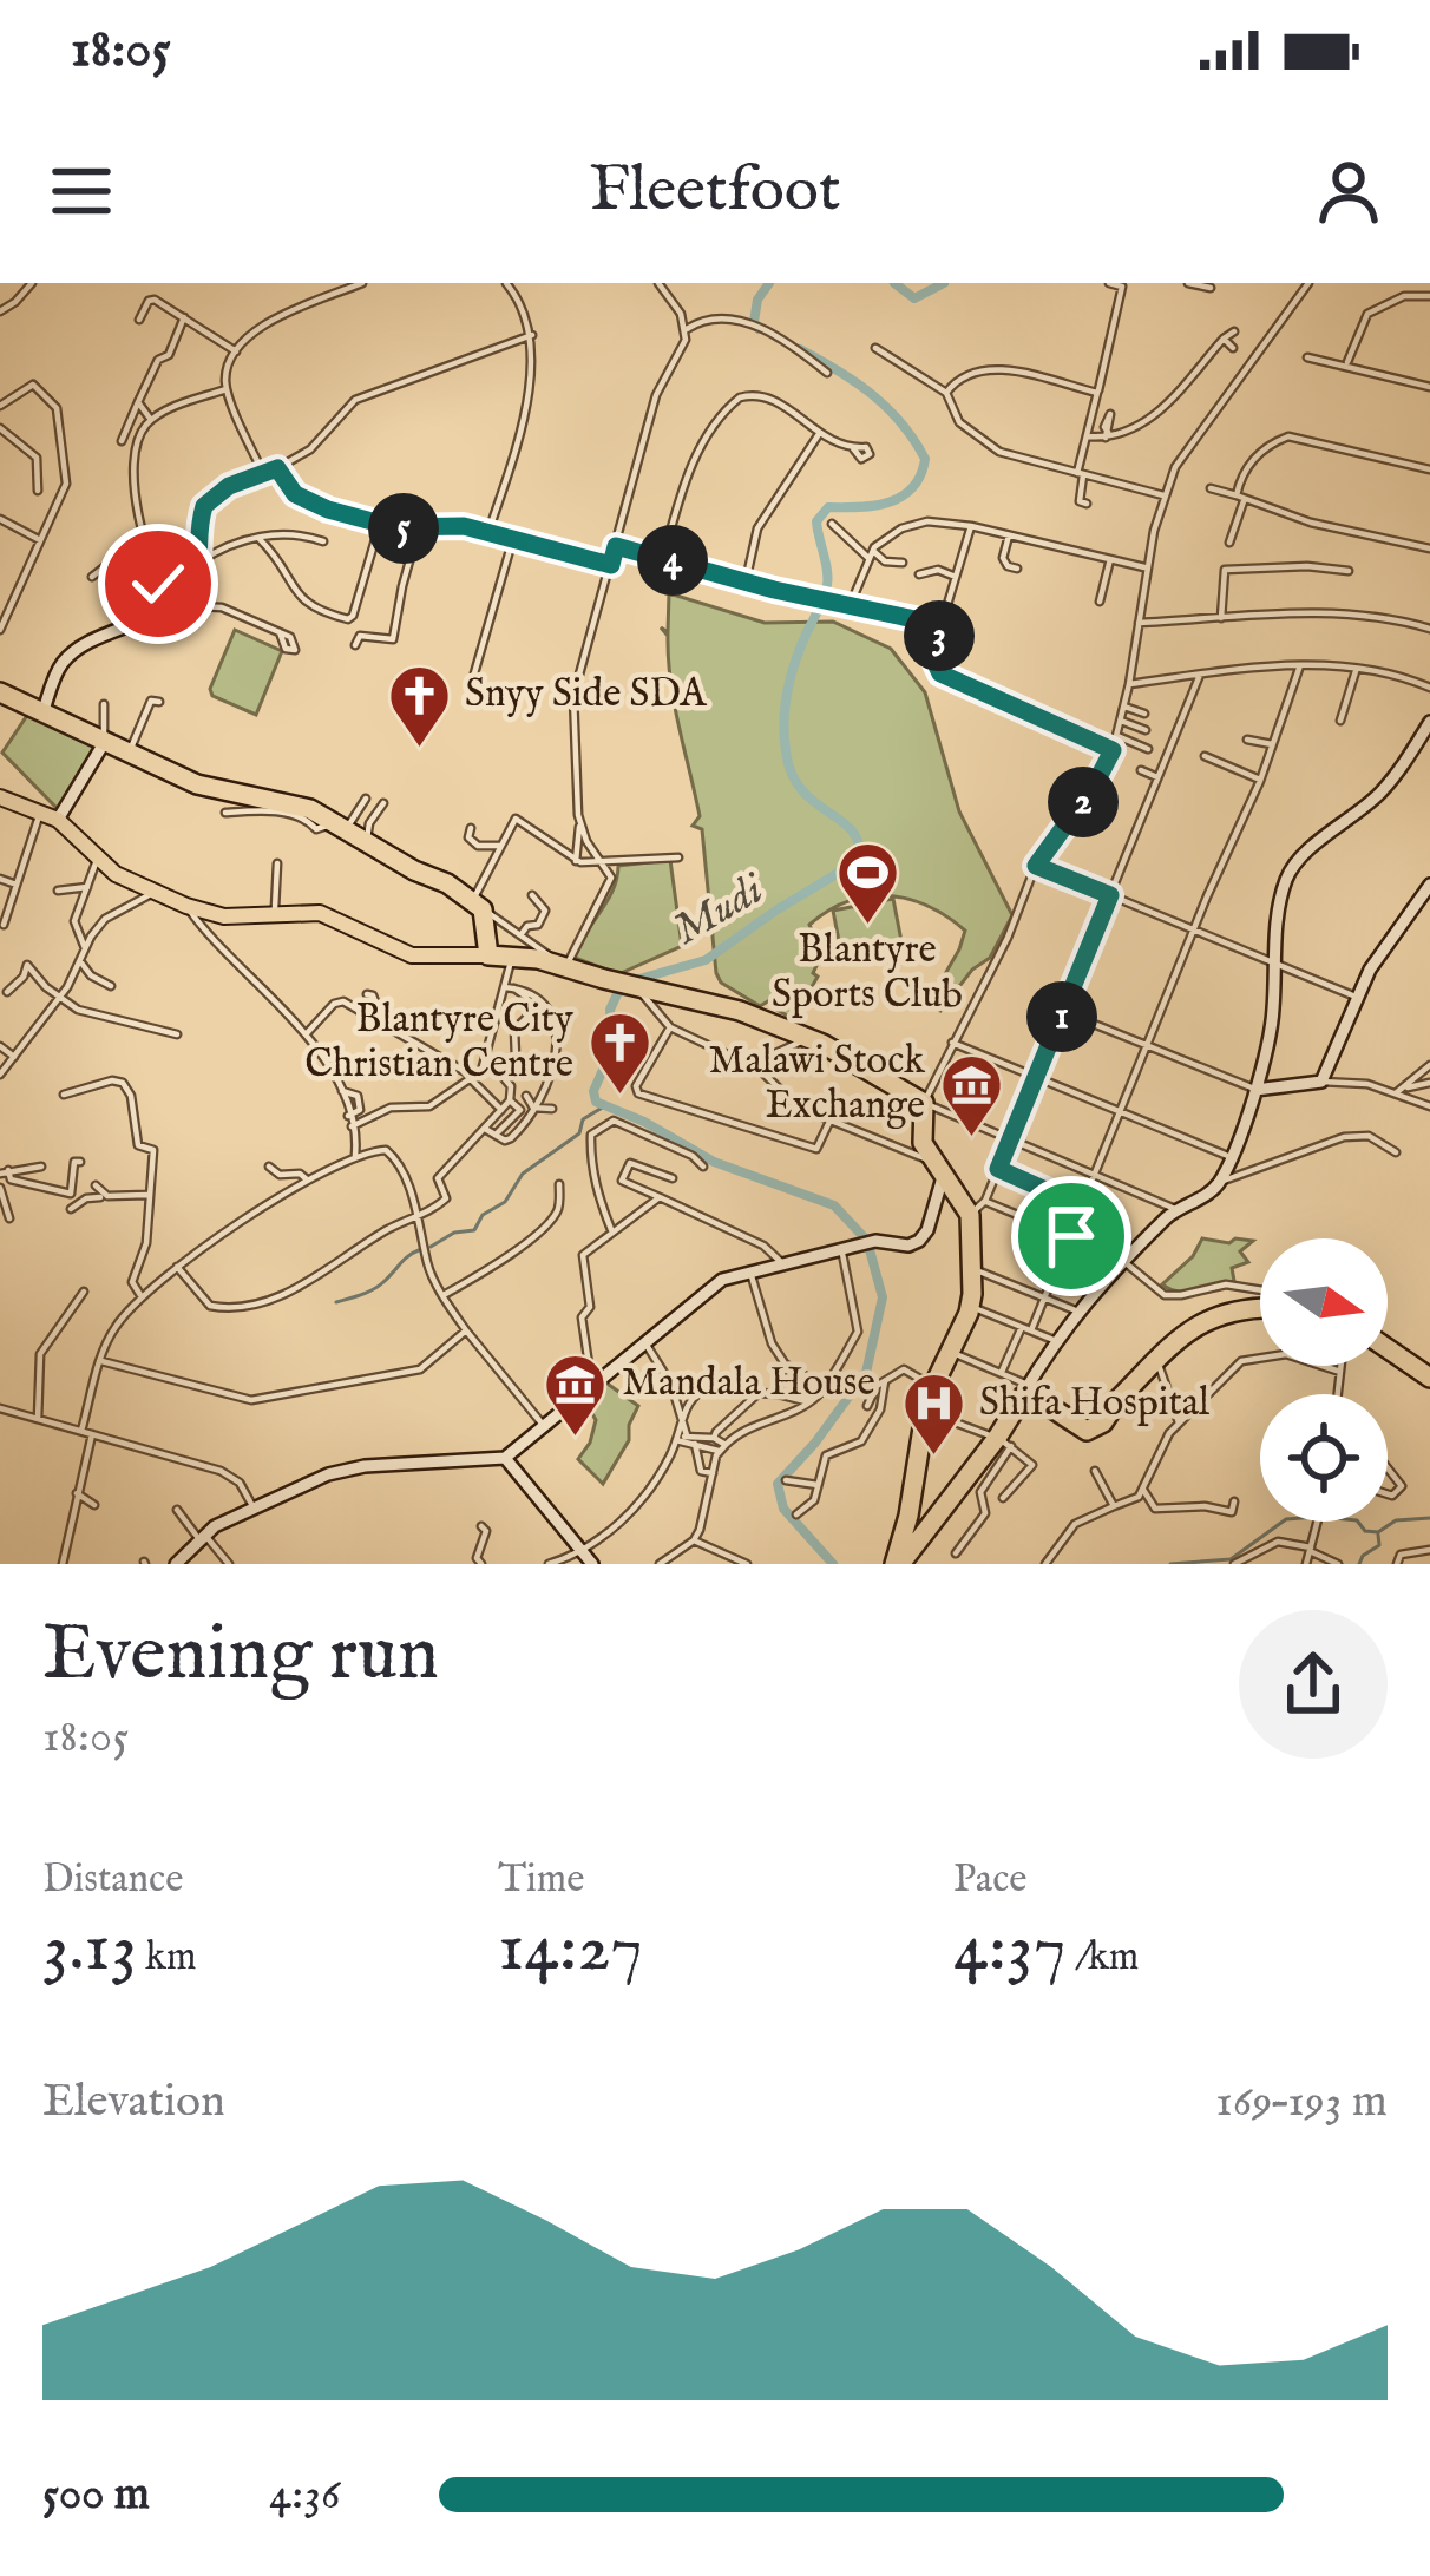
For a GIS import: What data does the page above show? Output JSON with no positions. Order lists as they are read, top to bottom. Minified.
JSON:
{"water":["Mudi"],"places":{"church":["Snyy Side SDA","Blantyre City Christian Centre"],"sports":["Blantyre Sports Club"],"museum":["Malawi Stock Exchange","Mandala House"],"hospital":["Shifa Hospital"]},"north":"right","page":{"status":"18:05","header":"Fleetfoot","pins":["5","4","3","2","1"],"heading":["Evening run","18:05"],"stats":[["Distance","3.13 km"],["Time","14:27"],["Pace","4:37 /km"]],"chart":["Elevation","169–193 m"],"list":[{"name":"500 m","note":"4:36"}]}}
